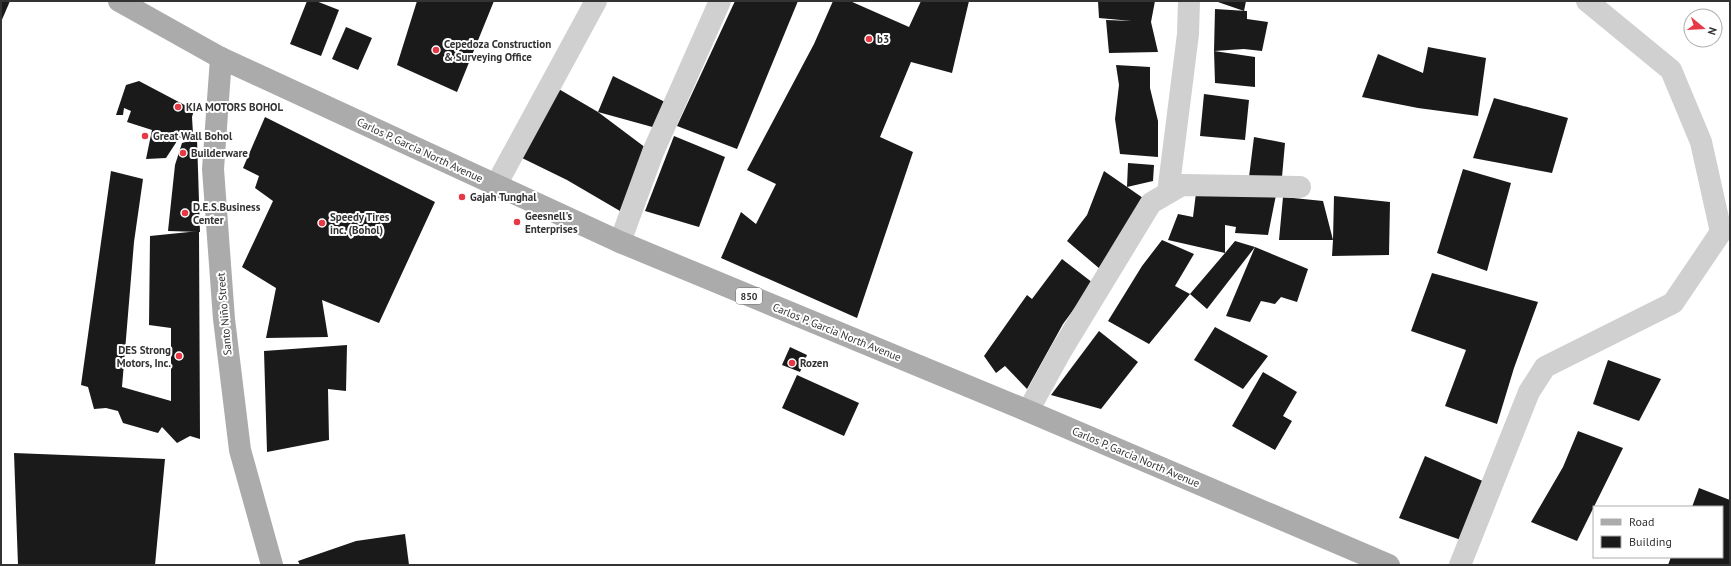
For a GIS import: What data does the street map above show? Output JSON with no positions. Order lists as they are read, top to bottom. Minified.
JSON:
{"streets":{"main road":["Carlos P. Garcia North Avenue","850","Santo Niño Street"]},"crossings":[["Carlos P. Garcia North Avenue","Santo Niño Street"]],"places":["b3","Cepedoza Construction & Surveying Office","KIA MOTORS BOHOL","Great Wall Bohol","Builderware","Gajah Tunghal","D.E.S.Business Center","Geesnell's Enterprises","Speedy Tires inc. (Bohol)","DES Strong Motors, Inc.","Rozen"],"legend":["Road","Building"],"north":"right"}
